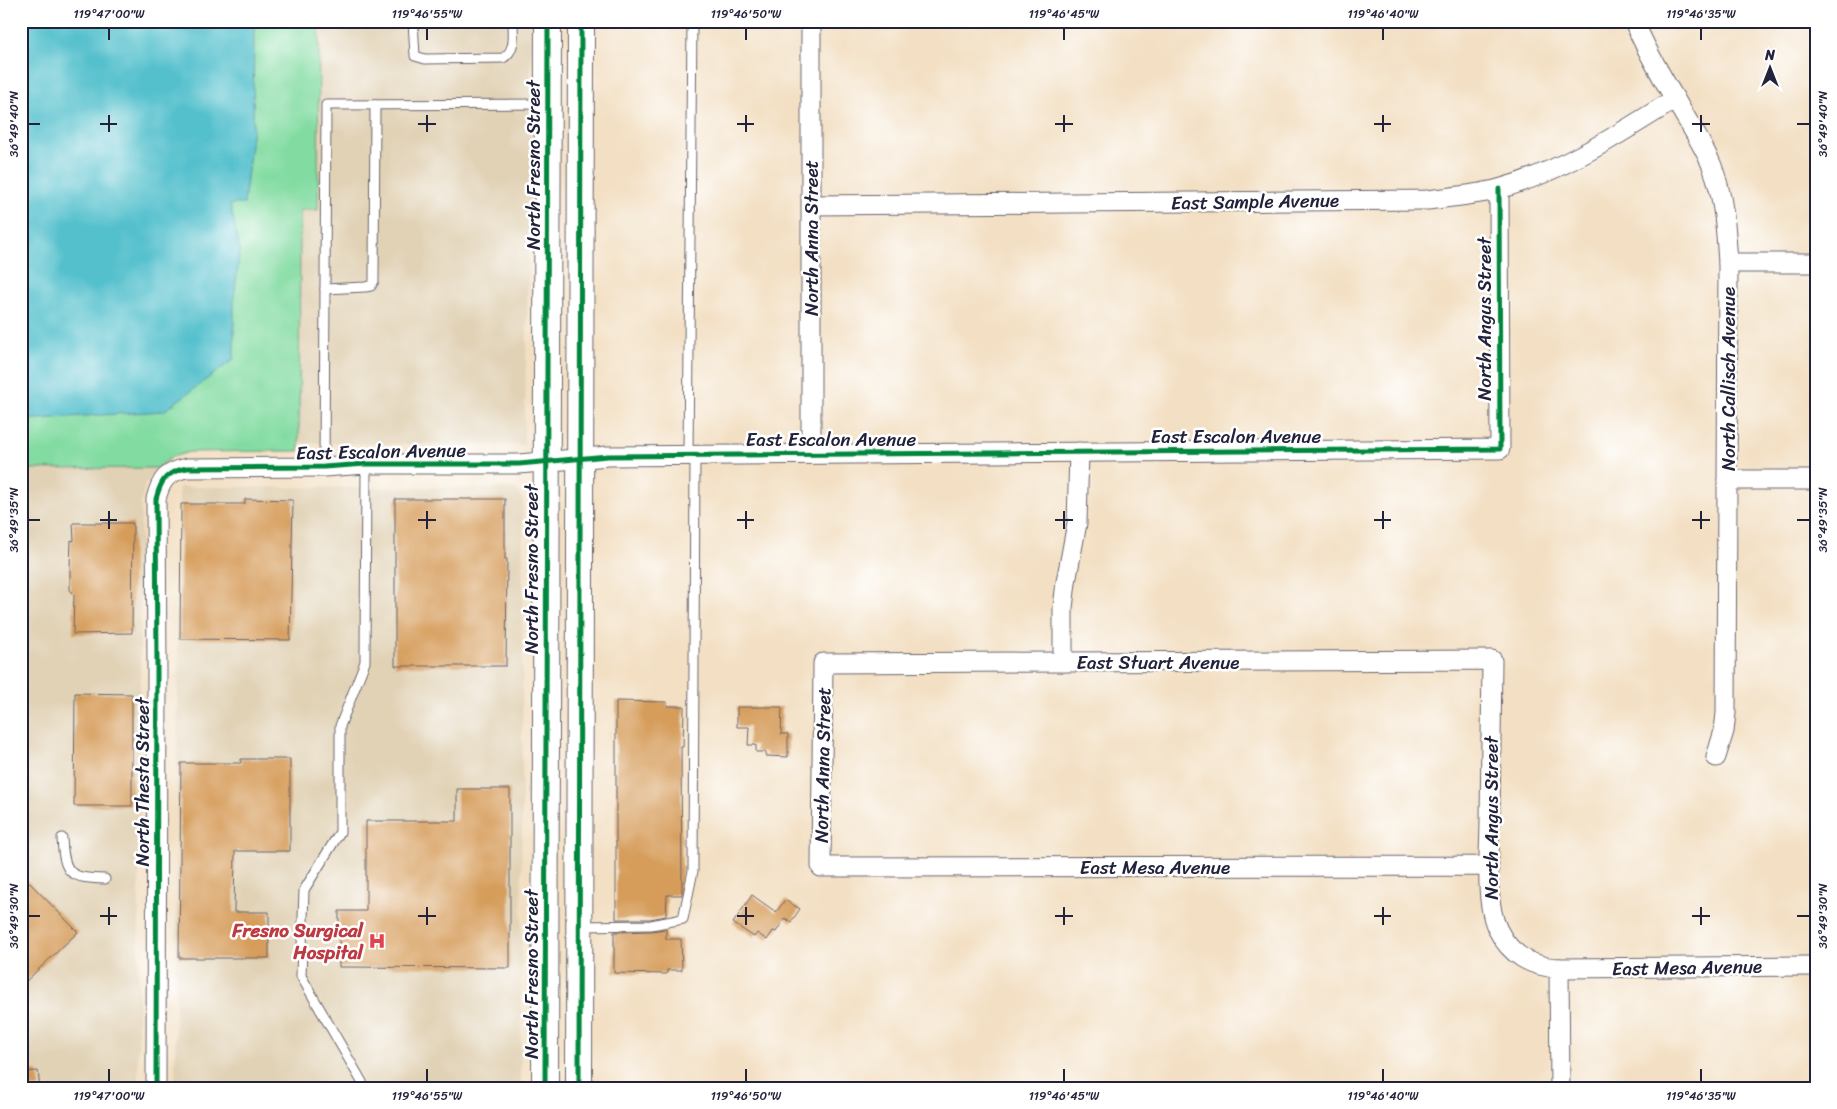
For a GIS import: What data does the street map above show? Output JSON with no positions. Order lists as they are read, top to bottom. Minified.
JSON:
{"streets":{"main road":["North Fresno Street"],"street":["East Sample Avenue","North Anna Street","North Angus Street","North Callisch Avenue","East Escalon Avenue","East Stuart Avenue","North Thesta Street","East Mesa Avenue"]},"crossings":[["North Fresno Street","East Escalon Avenue"],["East Sample Avenue","North Anna Street"],["East Sample Avenue","North Angus Street"],["East Sample Avenue","North Callisch Avenue"],["North Anna Street","East Escalon Avenue"],["North Anna Street","East Stuart Avenue"],["North Anna Street","East Mesa Avenue"],["North Angus Street","East Escalon Avenue"],["North Angus Street","East Stuart Avenue"],["North Angus Street","East Mesa Avenue"],["East Escalon Avenue","North Thesta Street"]],"places":{"hospital":["Fresno Surgical Hospital"]},"north":"top","coordinates":["119°47'00\"W","119°46'55\"W","119°46'50\"W","119°46'45\"W","119°46'40\"W","119°46'35\"W","36°49'40\"N","36°49'35\"N","36°49'30\"N"]}
